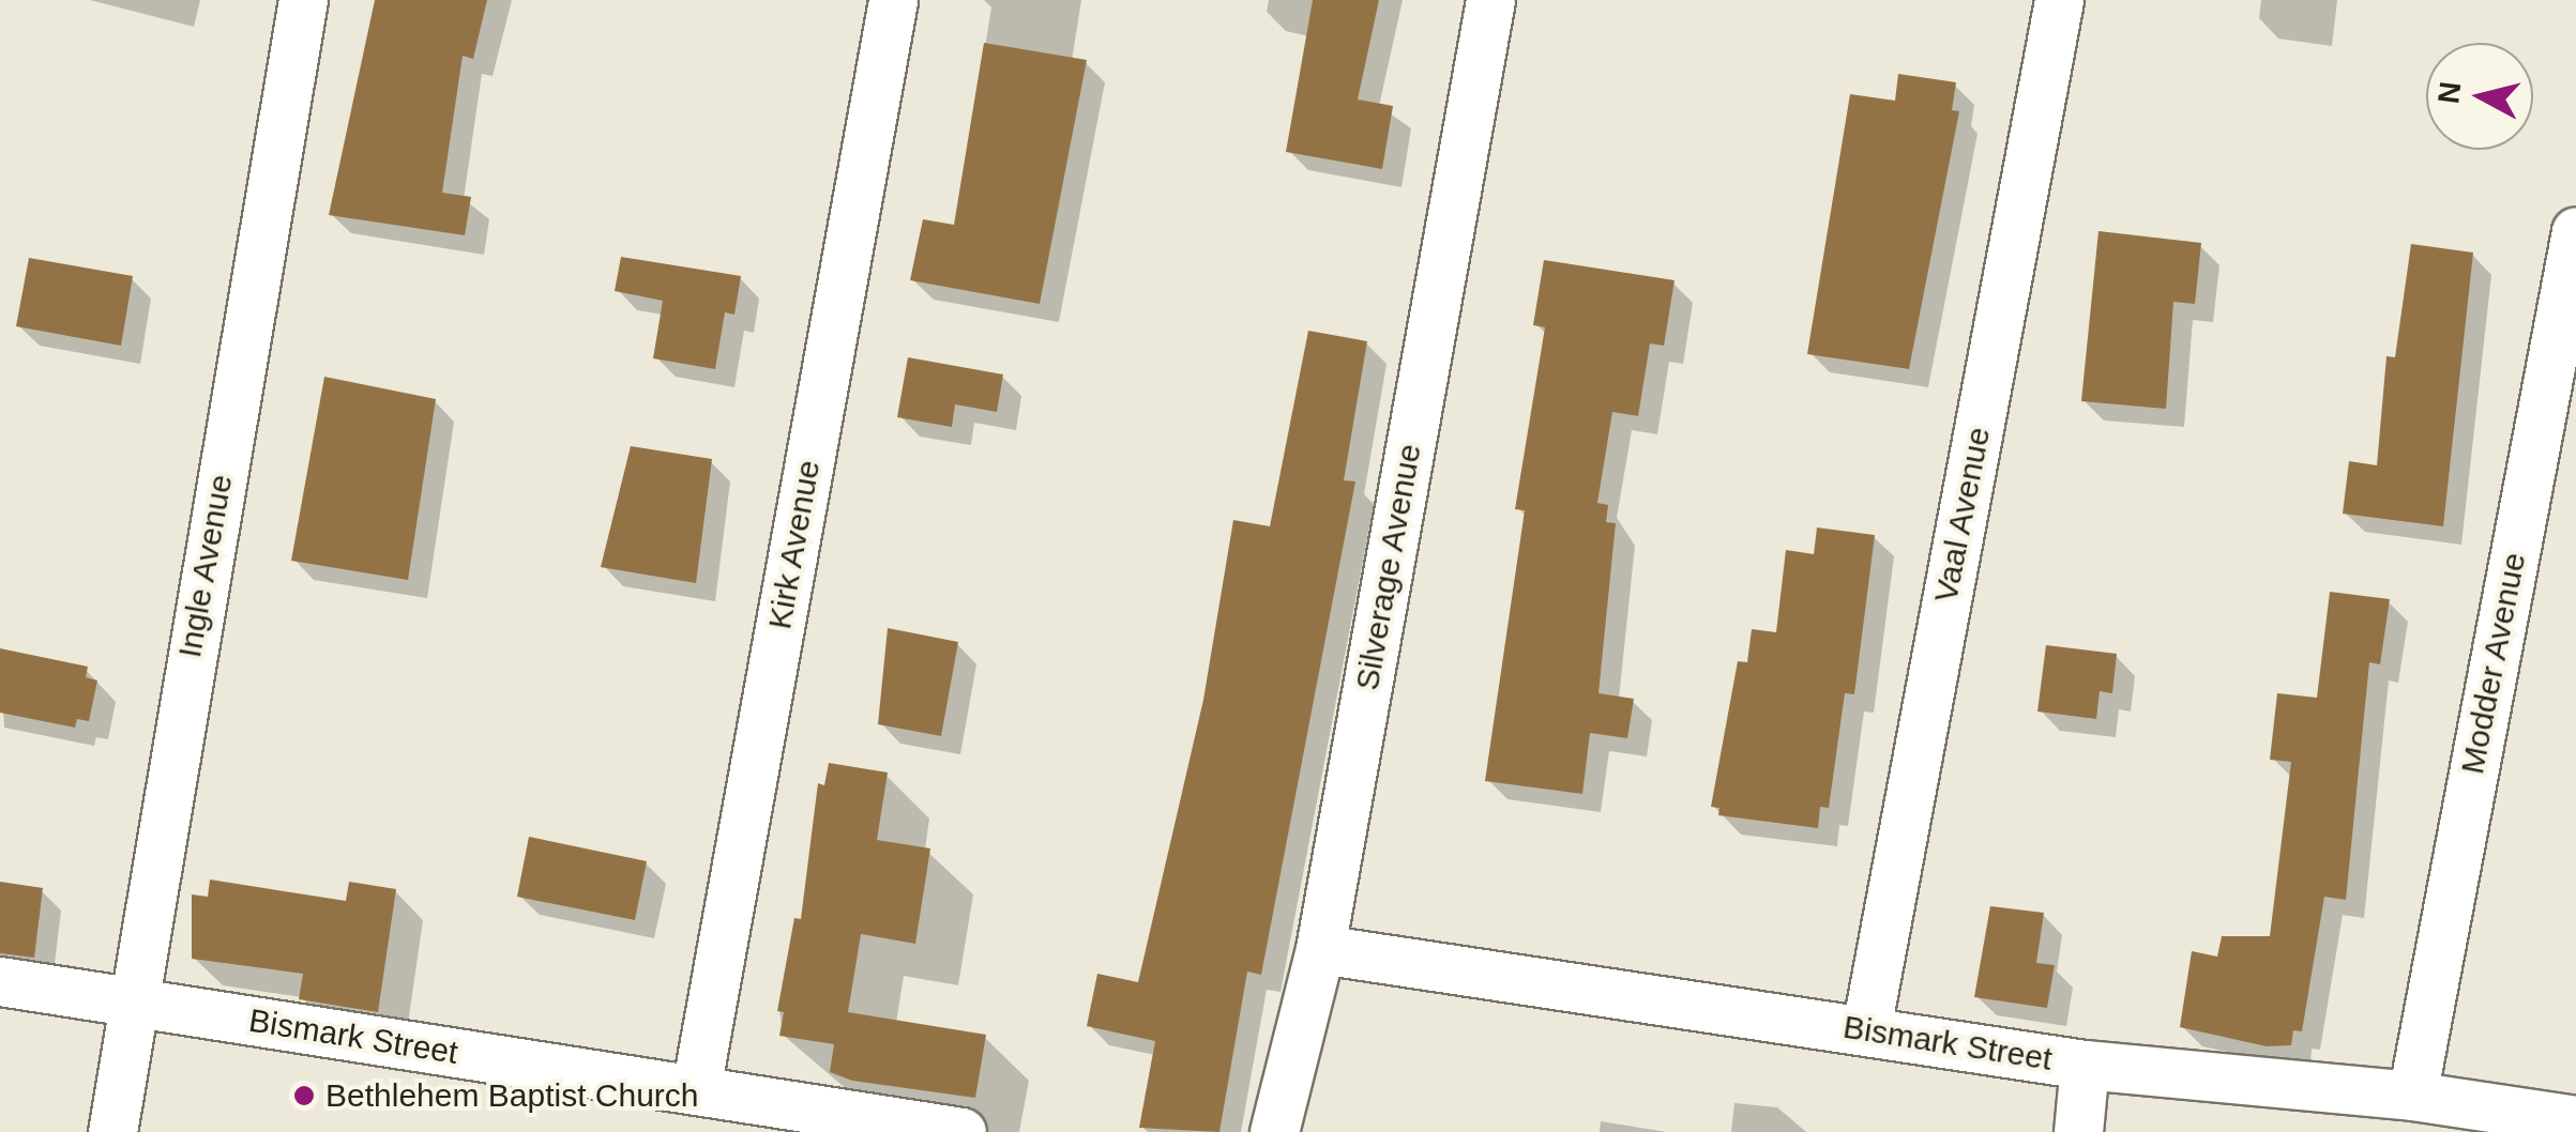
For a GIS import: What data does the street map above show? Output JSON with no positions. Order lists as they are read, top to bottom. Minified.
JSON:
{"streets":{"street":["Vaal Avenue","Kirk Avenue","Ingle Avenue","Silverage Avenue","Modder Avenue","Bismark Street"]},"crossings":[["Vaal Avenue","Bismark Street"],["Kirk Avenue","Bismark Street"],["Ingle Avenue","Bismark Street"],["Silverage Avenue","Bismark Street"],["Modder Avenue","Bismark Street"]],"places":["Bethlehem Baptist Church"],"north":"left"}
